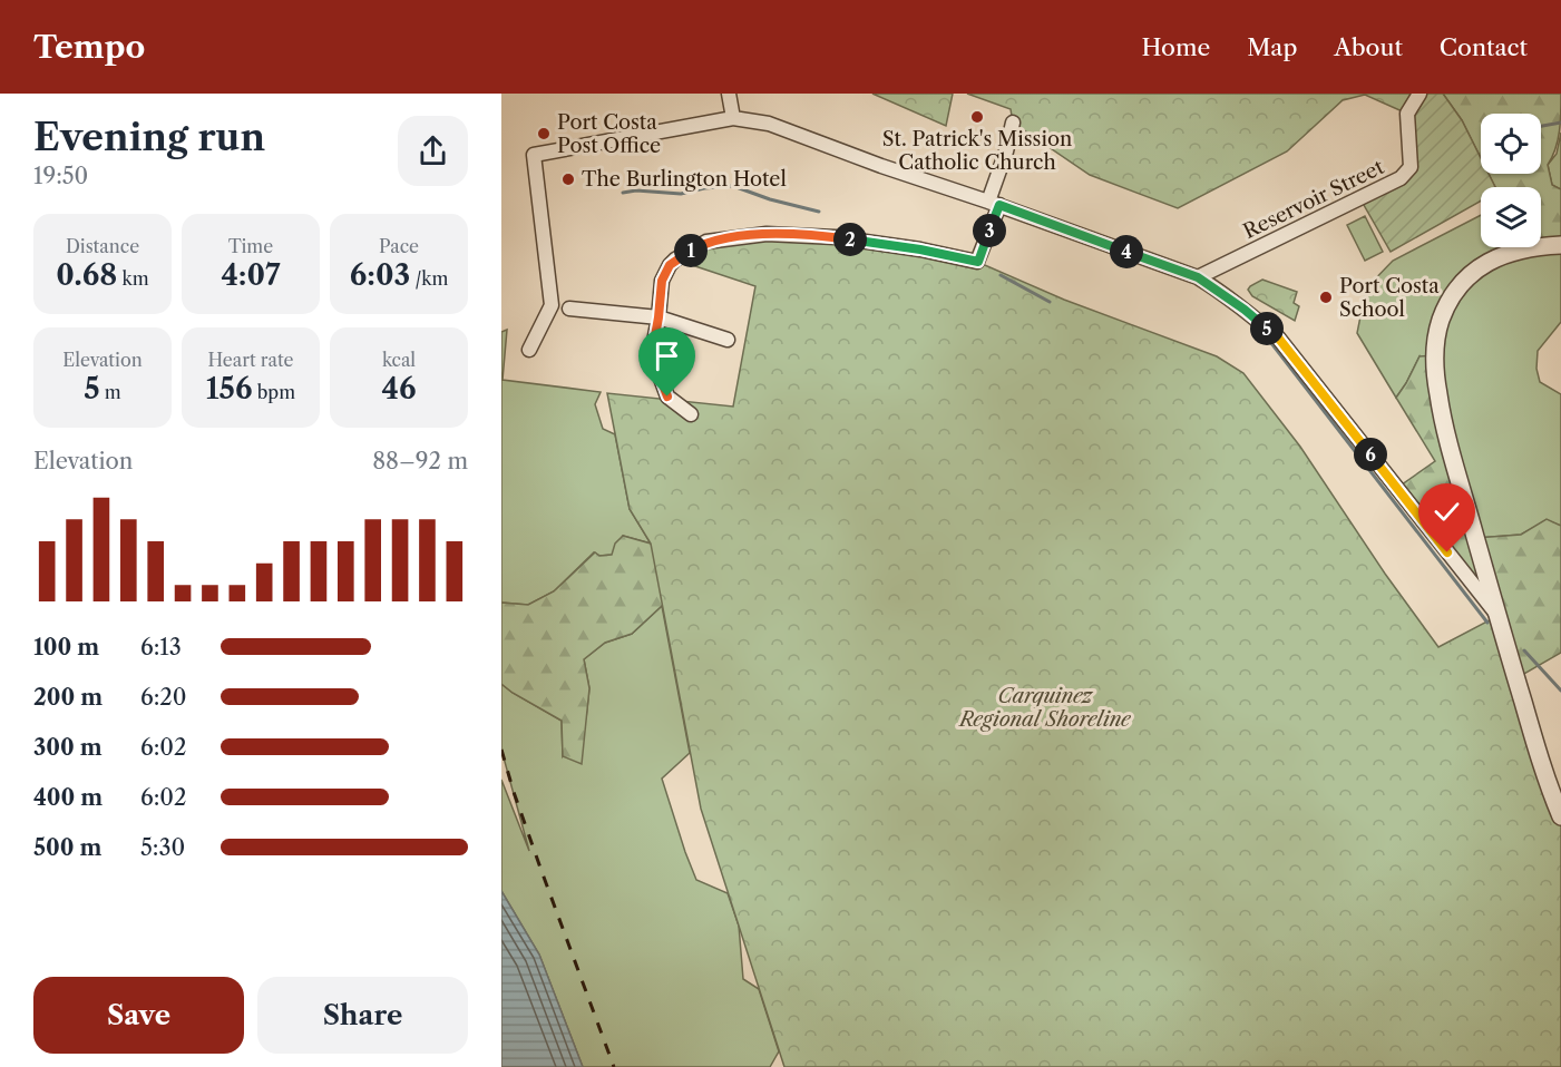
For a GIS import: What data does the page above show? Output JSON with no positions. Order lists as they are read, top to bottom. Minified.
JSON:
{"streets":{"street":["Reservoir Street"]},"parks":["Carquinez Regional Shoreline"],"places":["St. Patrick's Mission Catholic Church","Port Costa Post Office","The Burlington Hotel","Port Costa School"],"page":{"header":"Tempo","nav":["Home","Map","About","Contact"],"heading":["Evening run","19:50"],"stats":[["Distance","0.68 km"],["Time","4:07"],["Pace","6:03 /km"],["Elevation","5 m"],["Heart rate","156 bpm"],["kcal","46"]],"pins":["3","2","1","4","5","6"],"chart":["Elevation","88–92 m"],"list":[{"name":"100 m","note":"6:13"},{"name":"200 m","note":"6:20"},{"name":"300 m","note":"6:02"},{"name":"400 m","note":"6:02"},{"name":"500 m","note":"5:30"}],"buttons":["Save","Share"]}}
